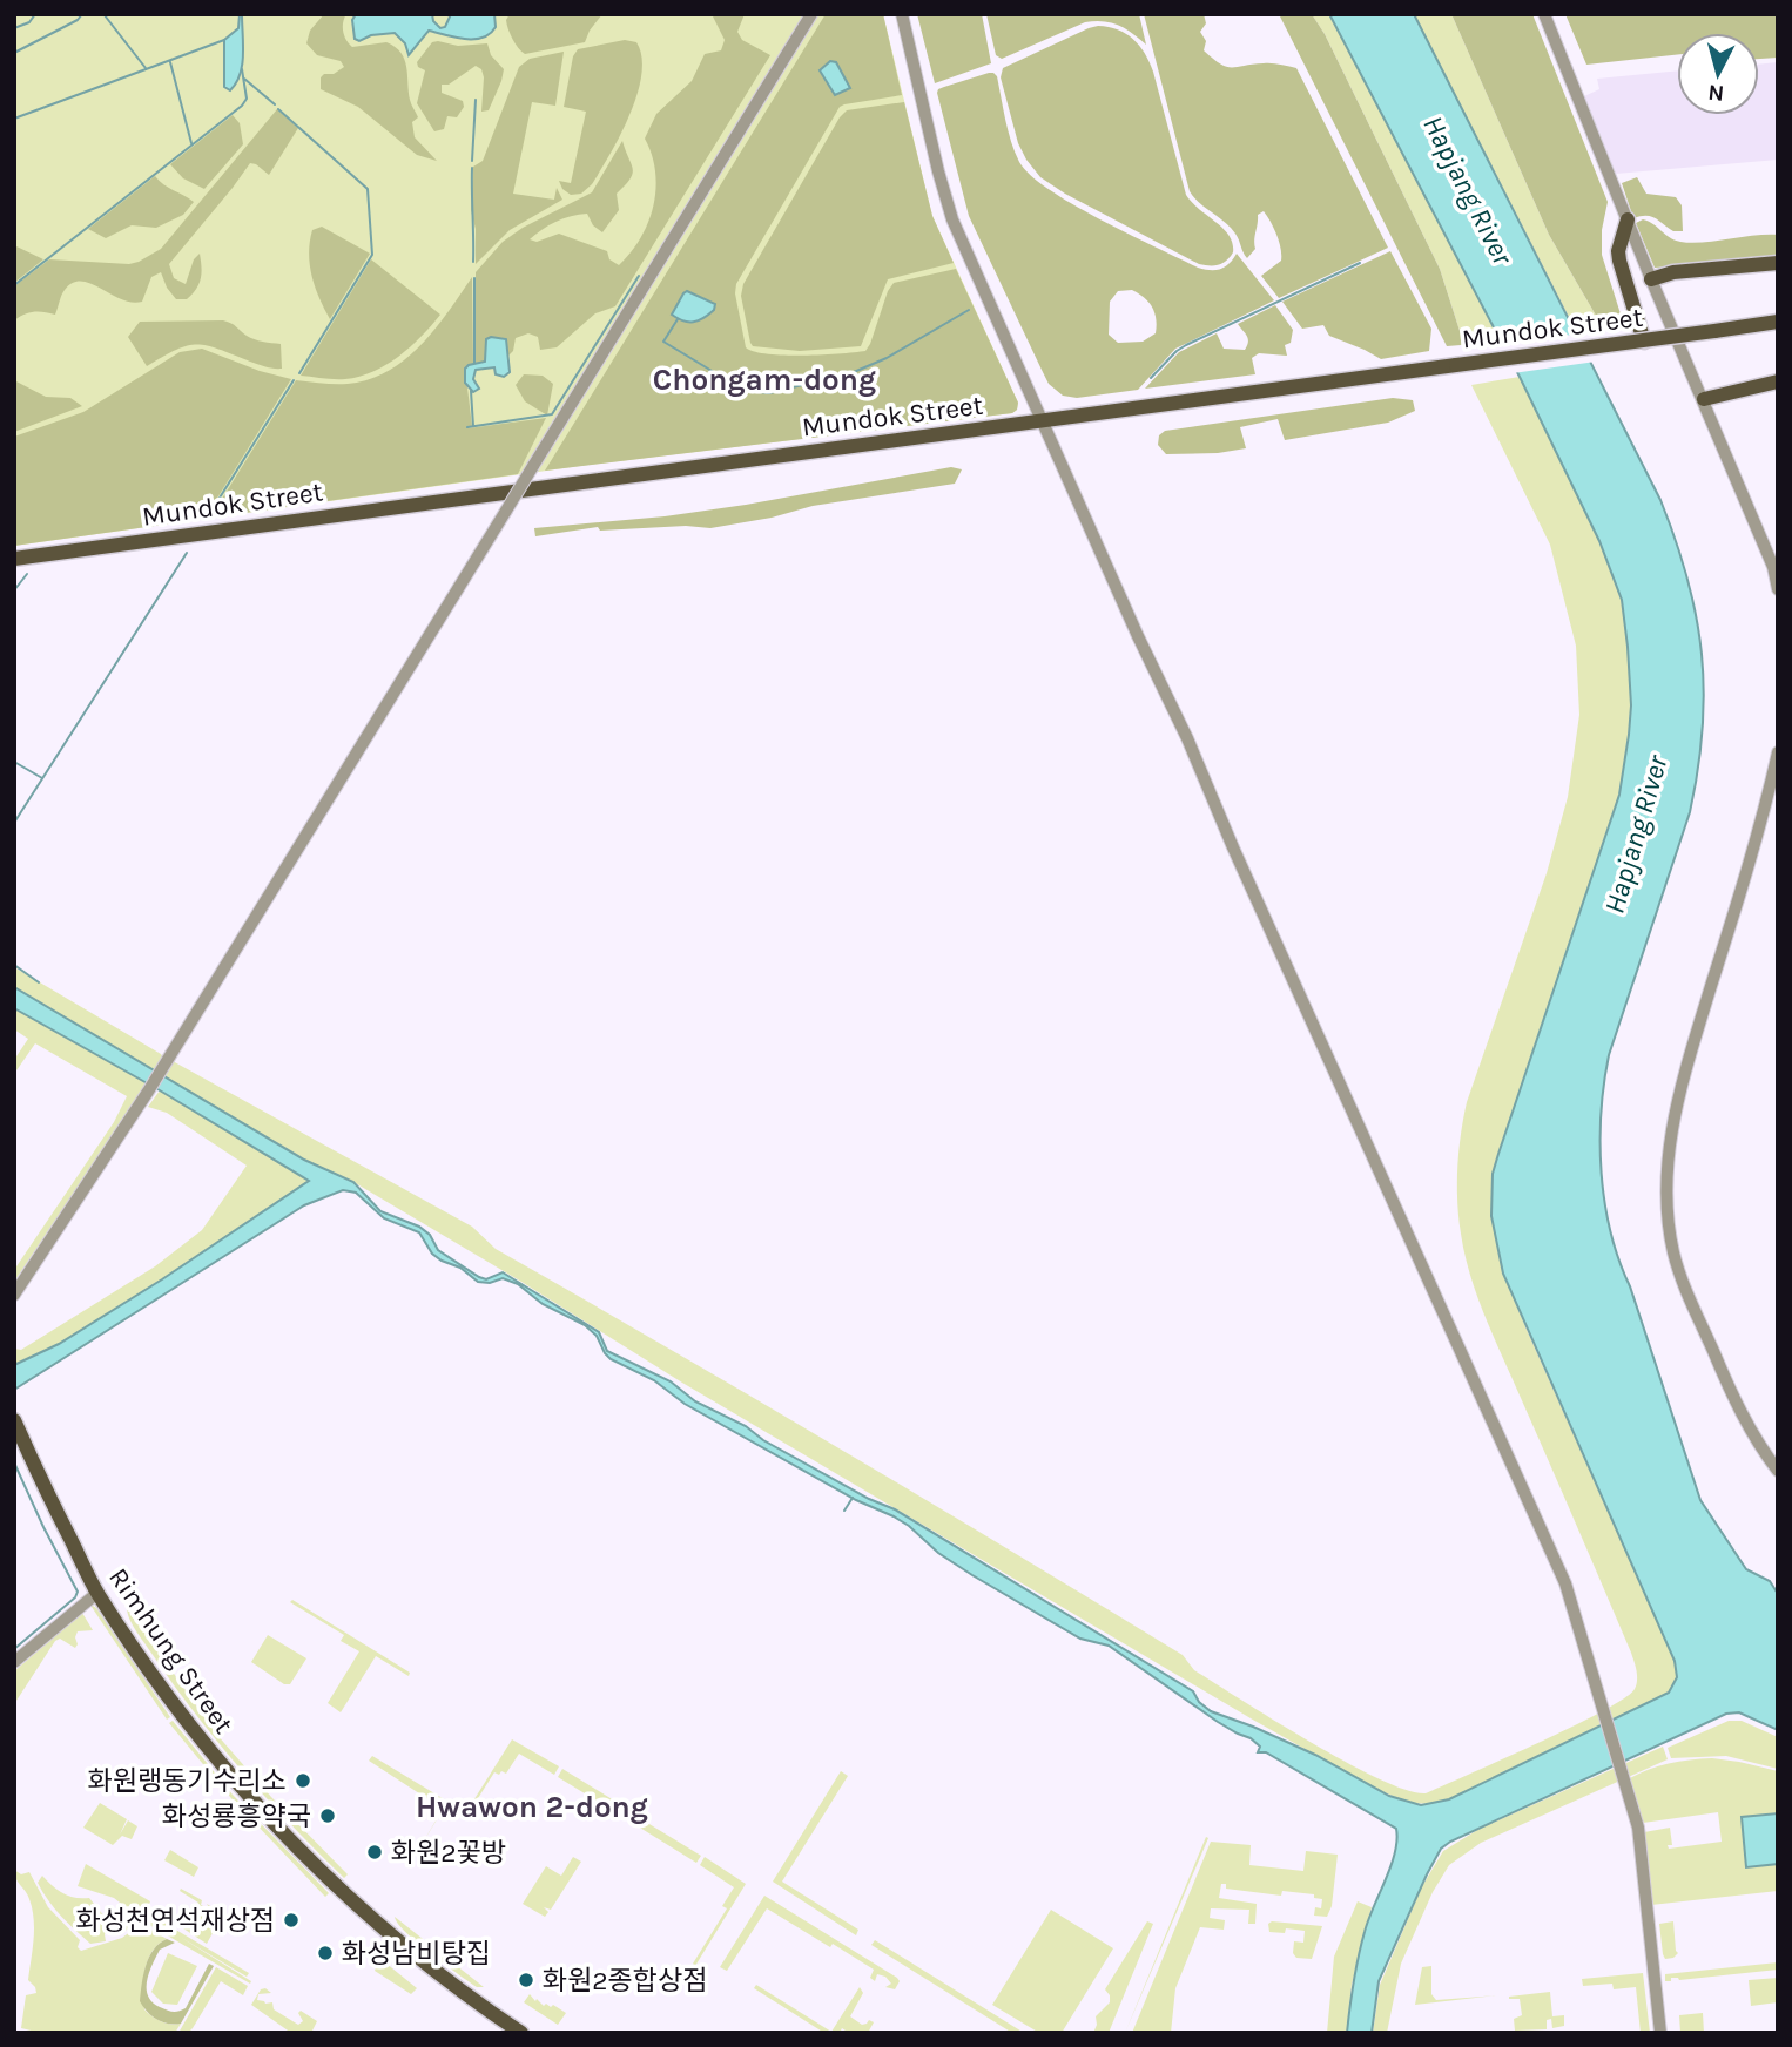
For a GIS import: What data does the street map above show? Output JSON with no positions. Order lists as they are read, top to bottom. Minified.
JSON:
{"streets":{"main road":["Mundok Street","Rimhung Street"]},"districts":["Chongam-dong","Hwawon 2-dong"],"water":["Hapjang River"],"places":["화원랭동기수리소","화성룡흥약국","화원2꽃방","화성천연석재상점","화성남비탕집","화원2종합상점"],"north":"bottom"}
